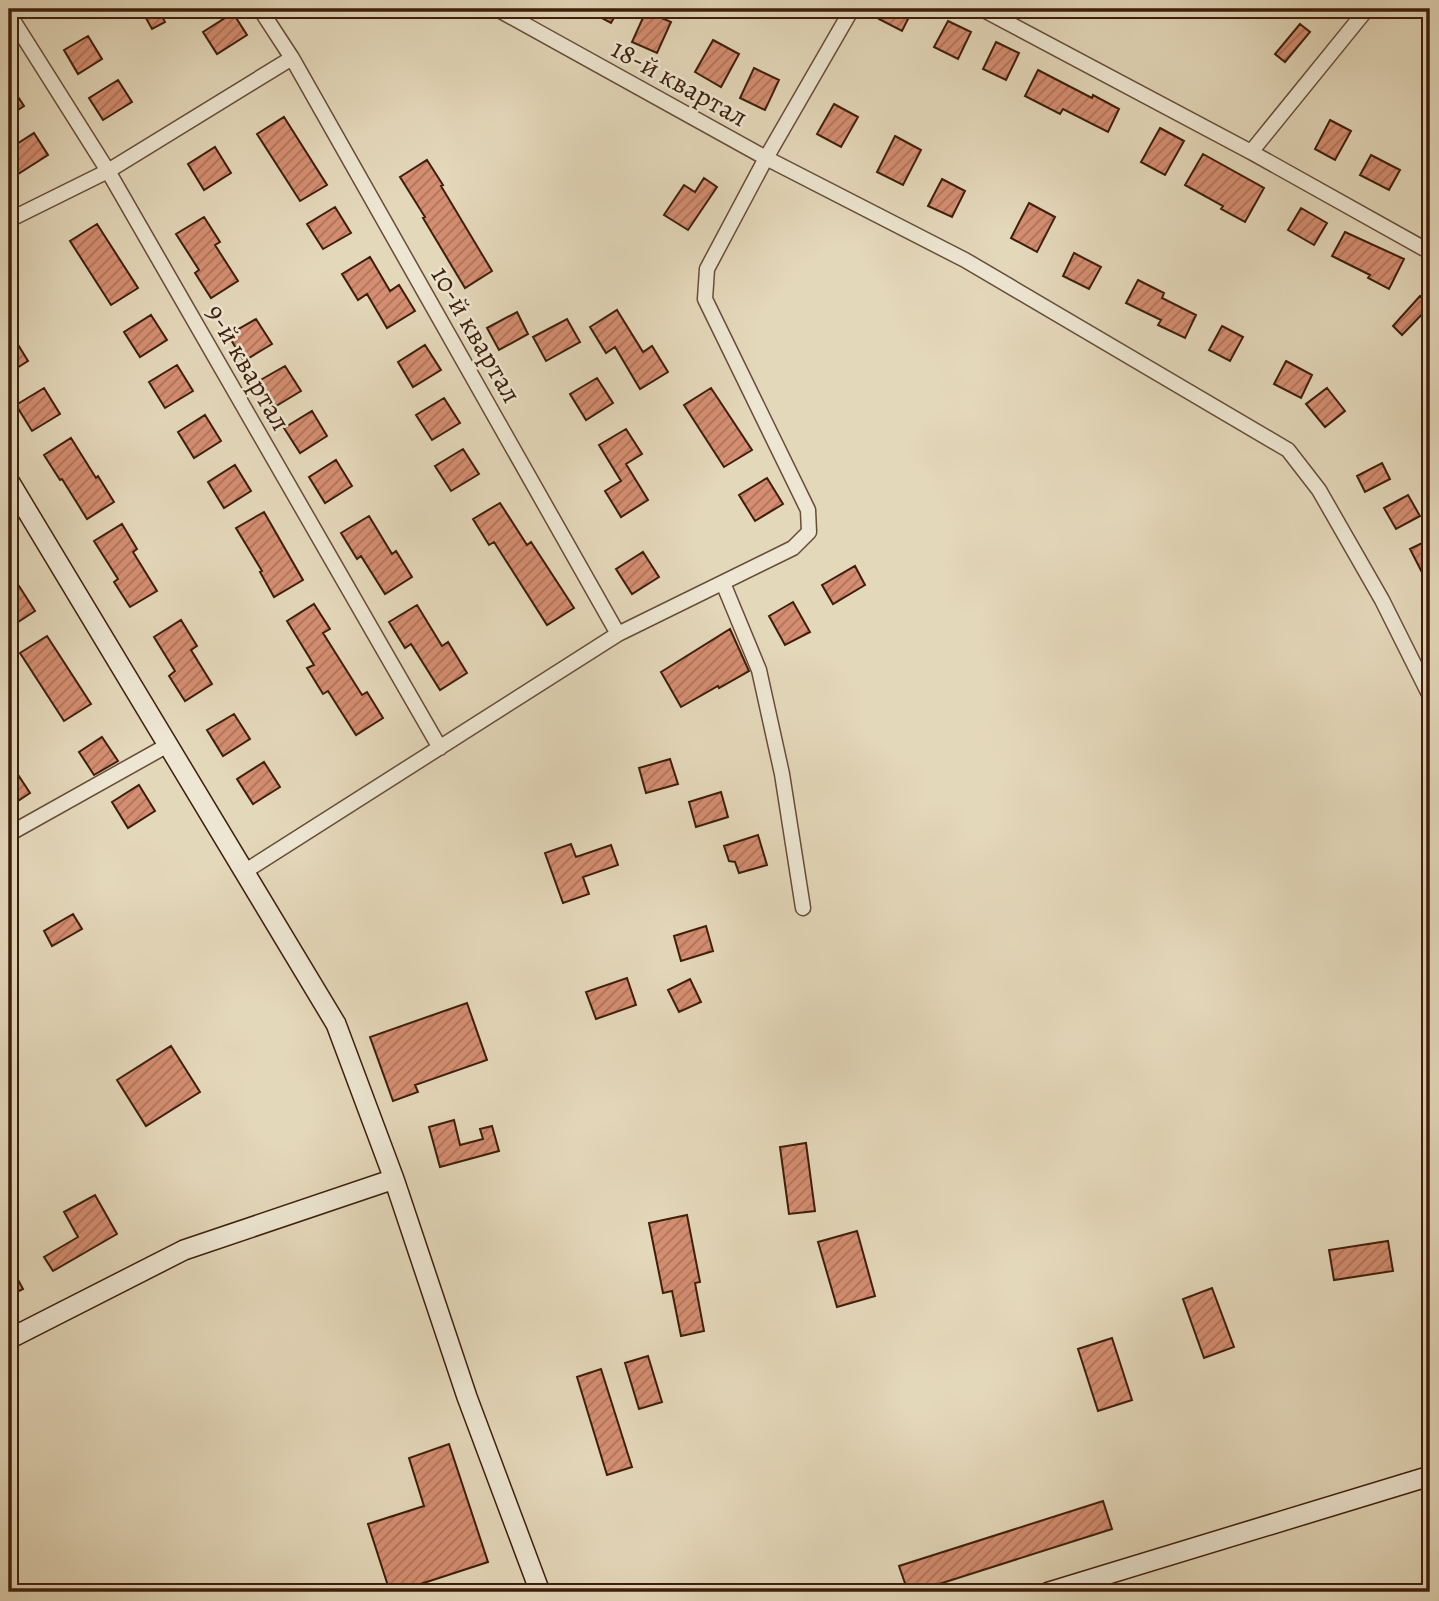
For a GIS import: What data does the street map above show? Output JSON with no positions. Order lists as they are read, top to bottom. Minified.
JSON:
{"streets":{"street":["18-й квартал","10-й квартал","9-й квартал"]}}
